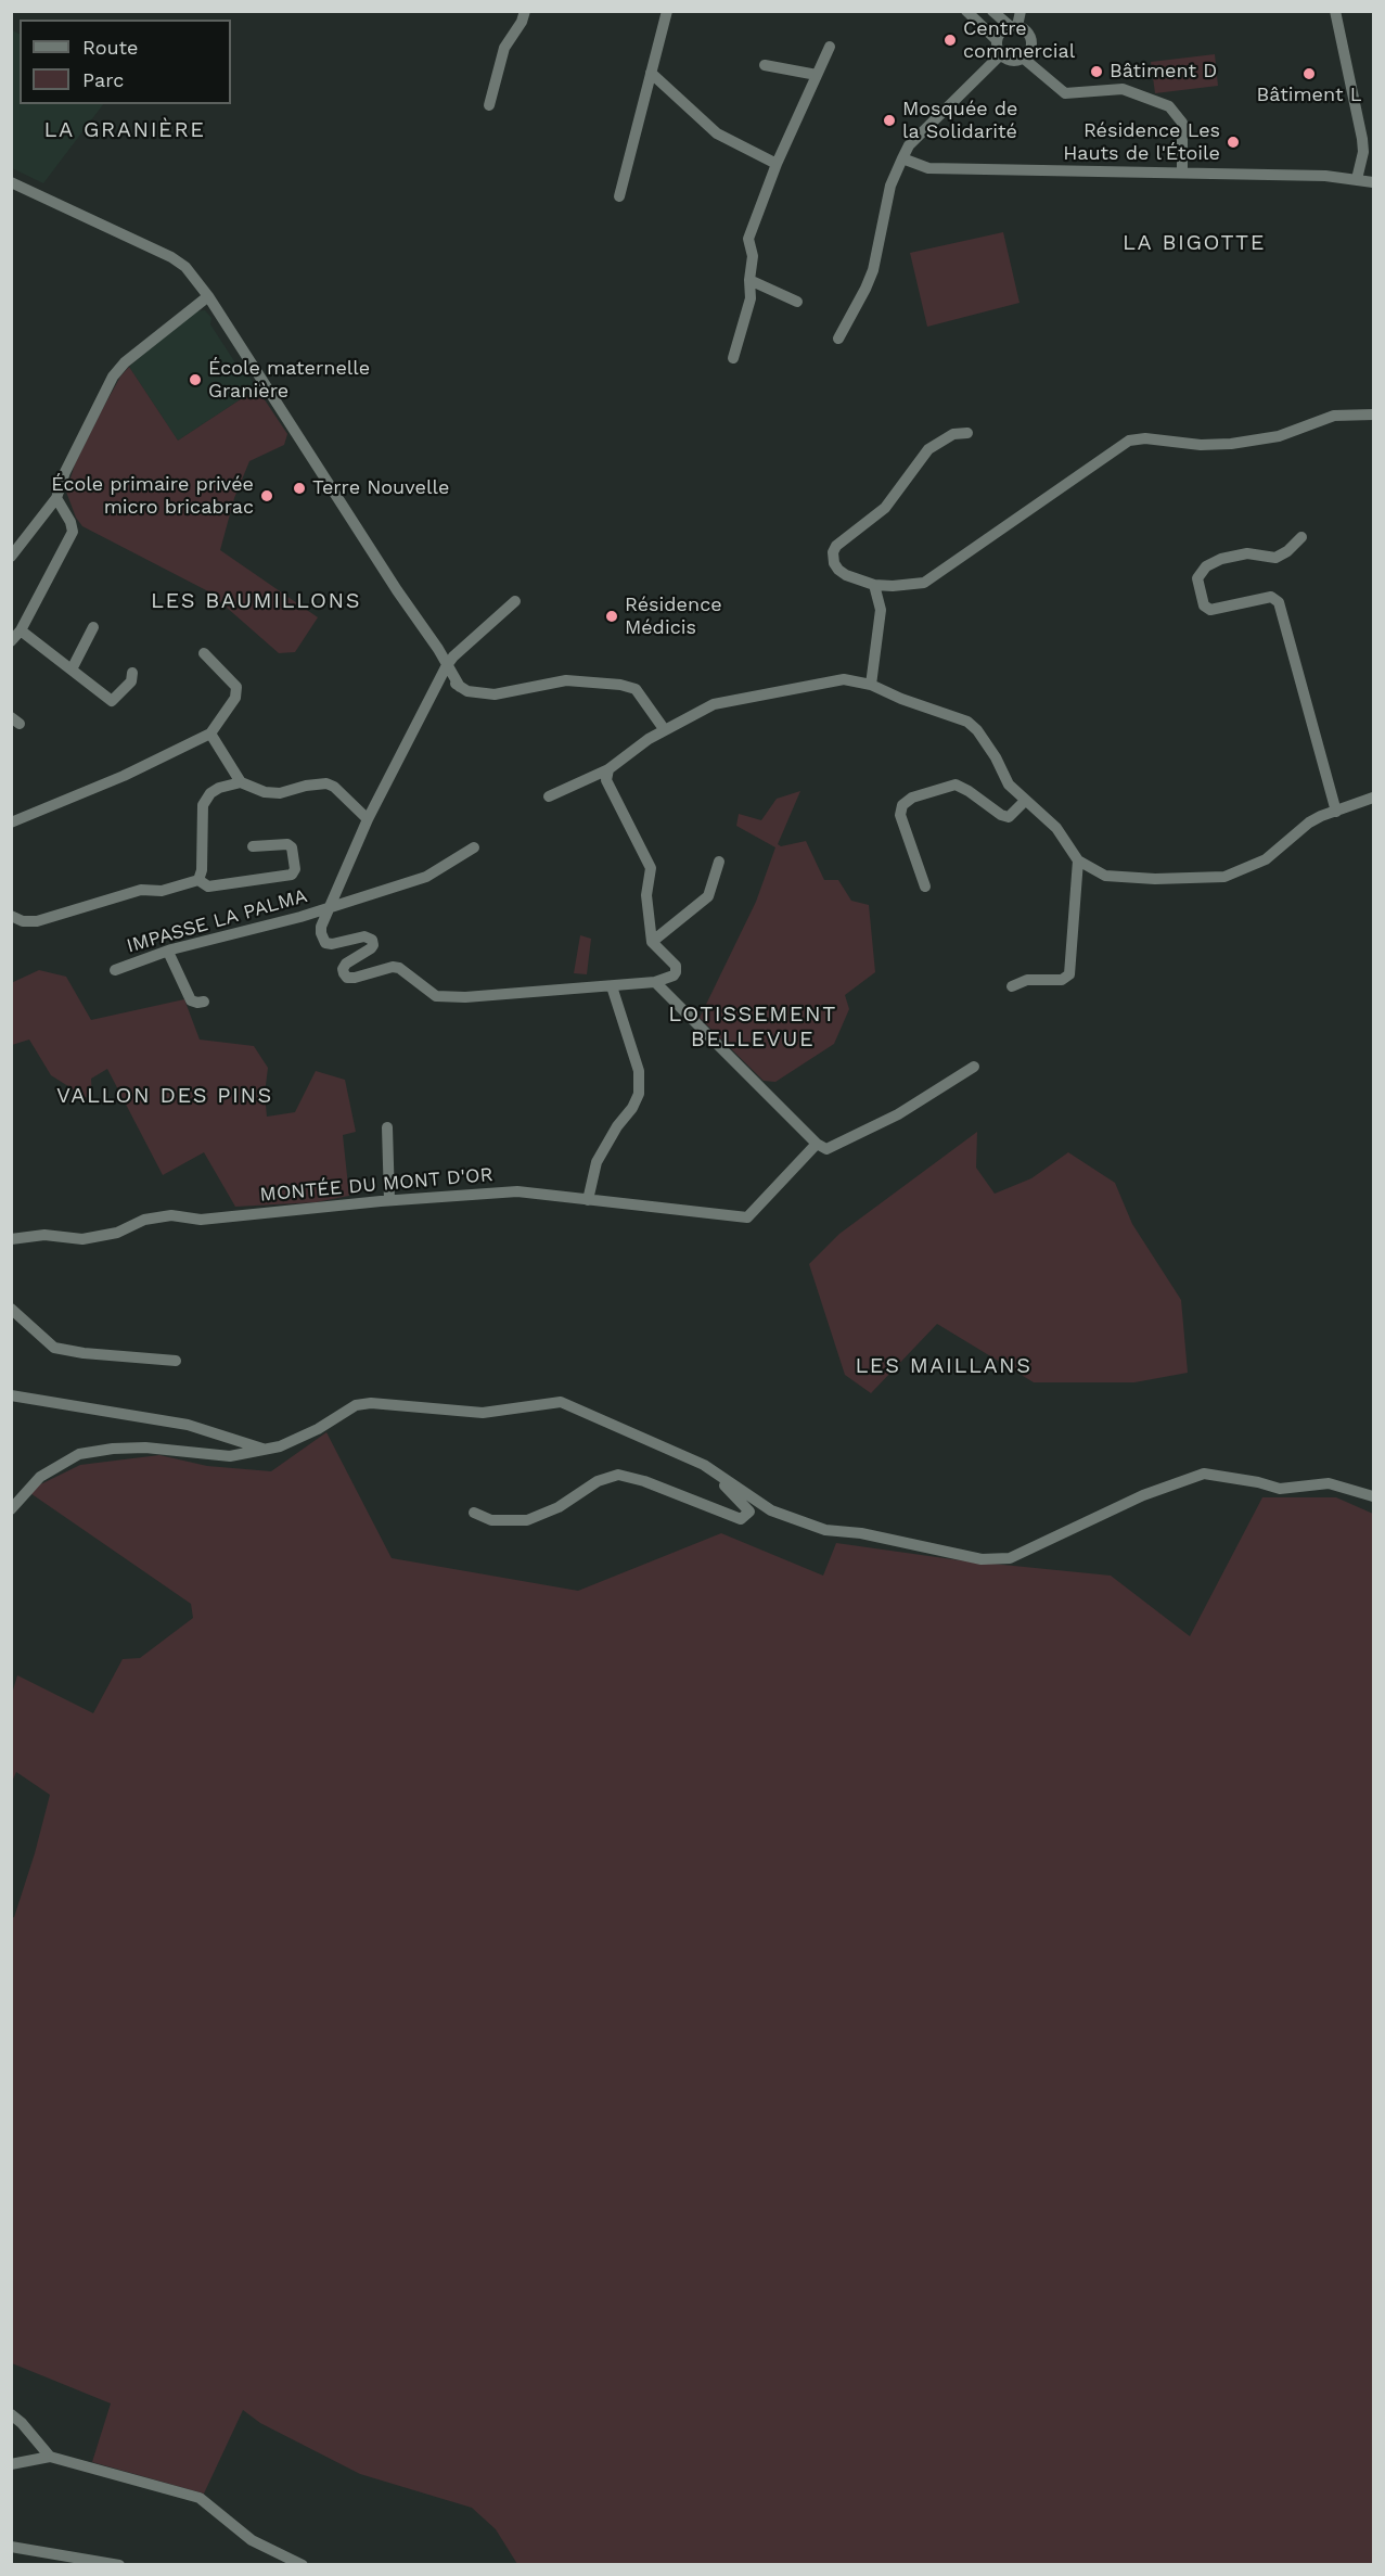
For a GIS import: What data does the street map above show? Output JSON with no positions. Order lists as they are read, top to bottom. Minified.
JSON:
{"streets":{"street":["IMPASSE LA PALMA","MONTÉE DU MONT D'OR"]},"districts":["LA GRANIÈRE","LA BIGOTTE","LES BAUMILLONS","LOTISSEMENT BELLEVUE","VALLON DES PINS","LES MAILLANS"],"places":["Centre commercial","Bâtiment D","Bâtiment L","Mosquée de la Solidarité","Résidence Les Hauts de l'Étoile","École maternelle Granière","Terre Nouvelle","École primaire privée micro bricabrac","Résidence Médicis"],"legend":["Route","Parc"]}
